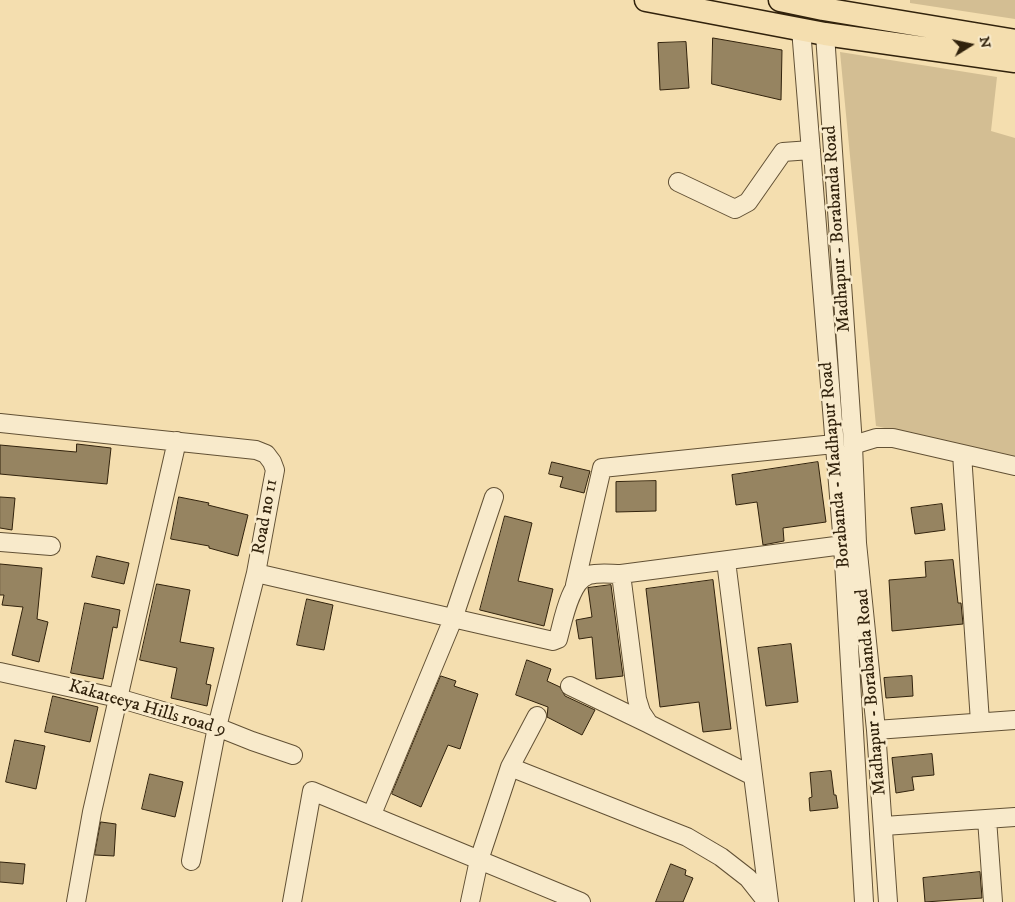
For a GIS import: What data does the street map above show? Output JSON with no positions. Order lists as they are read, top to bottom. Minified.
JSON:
{"streets":{"street":["Madhapur - Borabanda Road","Borabanda - Madhapur Road","Road no 11","Kakateeya Hills road 9"]},"crossings":[["Road no 11","Kakateeya Hills road 9"]],"north":"right"}
